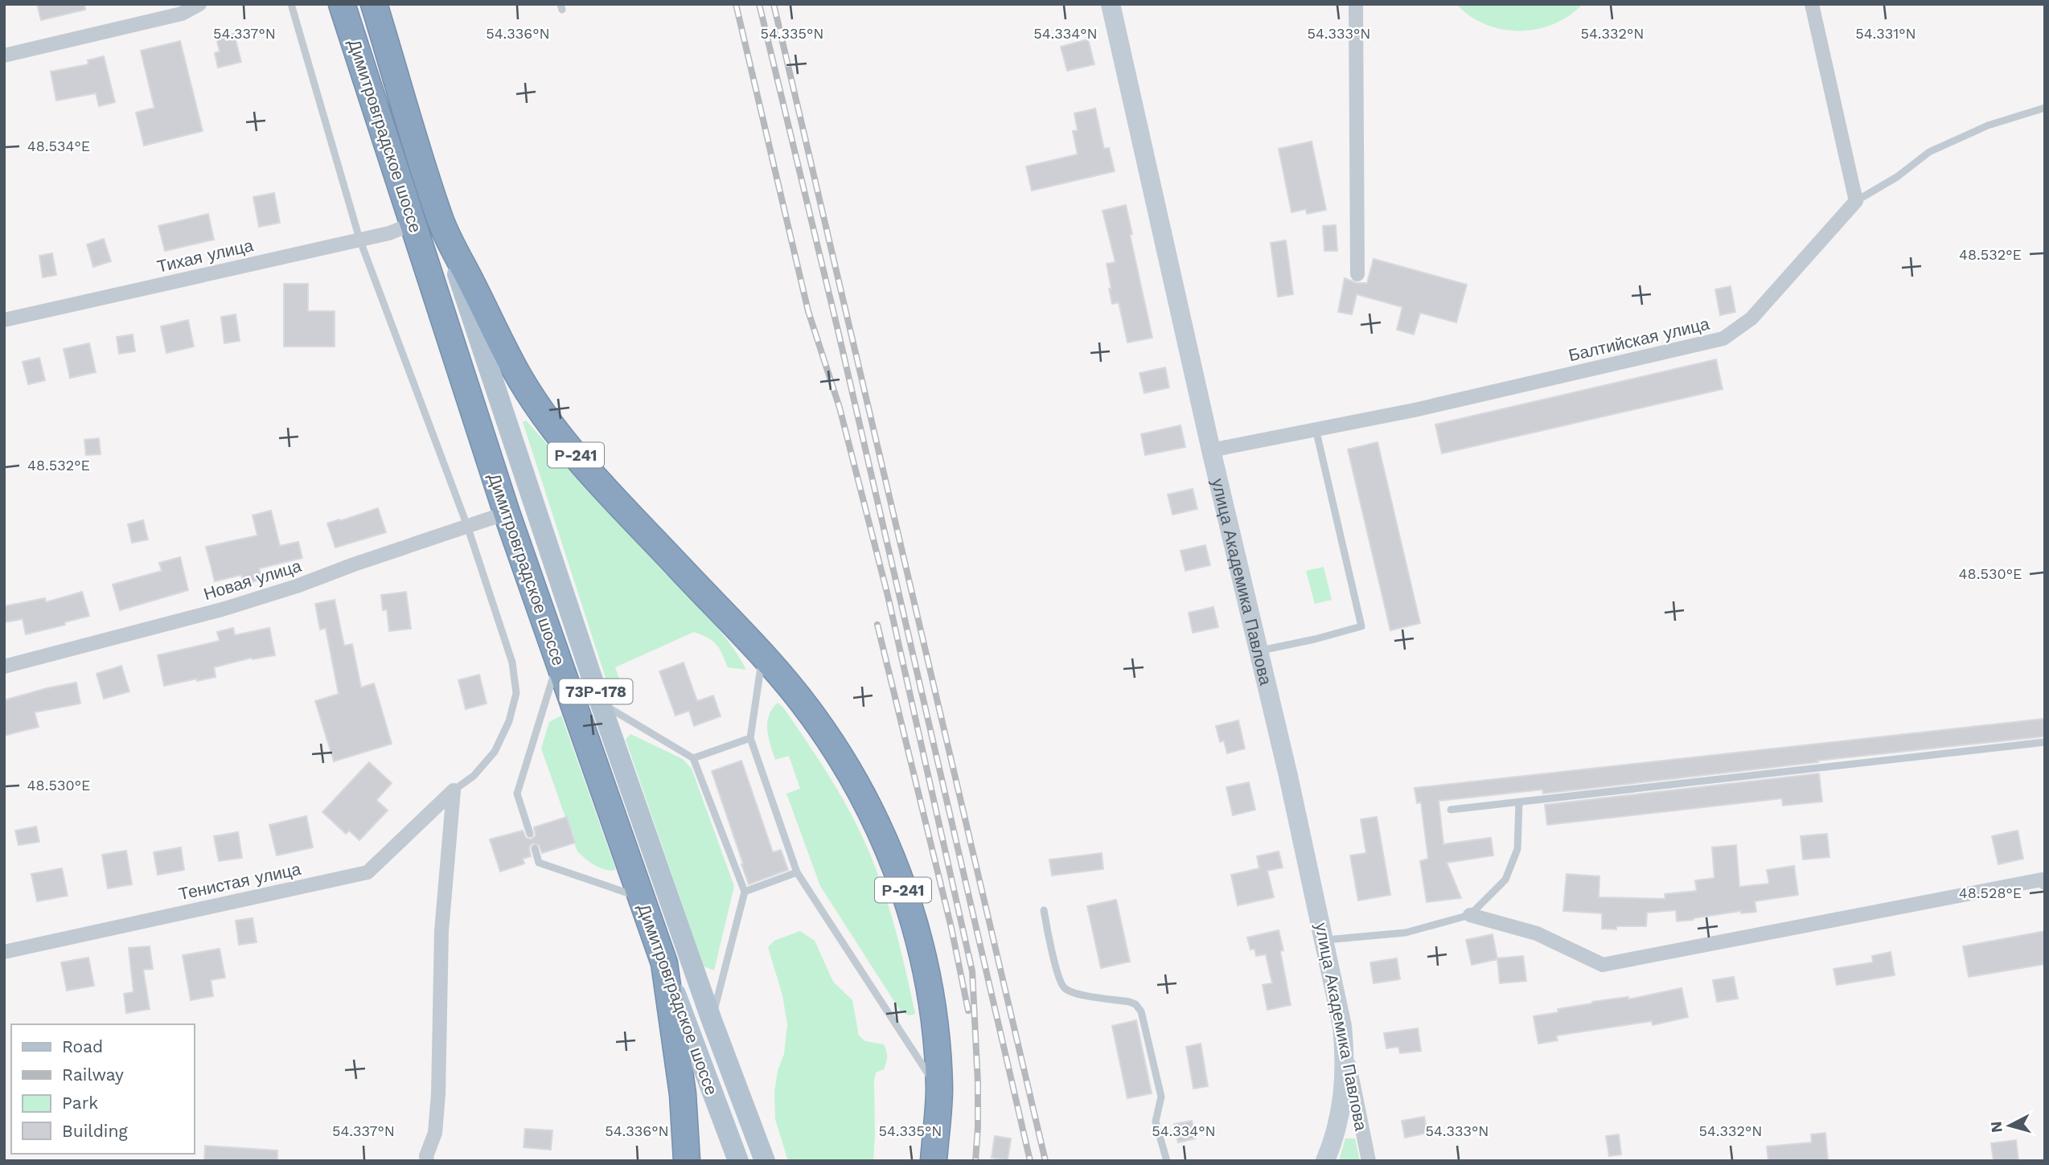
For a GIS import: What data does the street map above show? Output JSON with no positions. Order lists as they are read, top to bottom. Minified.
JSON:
{"streets":{"highway":["Димитровградское шоссе","Р-241"],"main road":["73Р-178"],"street":["Тихая улица","Балтийская улица","Новая улица","улица Академика Павлова","Тенистая улица"]},"crossings":[["Димитровградское шоссе","Тихая улица"],["Димитровградское шоссе","Р-241"],["Димитровградское шоссе","Новая улица"],["Балтийская улица","улица Академика Павлова"]],"legend":["Road","Railway","Park","Building"],"north":"left","coordinates":["54.337°N","54.336°N","54.335°N","54.334°N","54.333°N","54.332°N","54.331°N","48.534°E","48.532°E","48.530°E","48.528°E"]}
